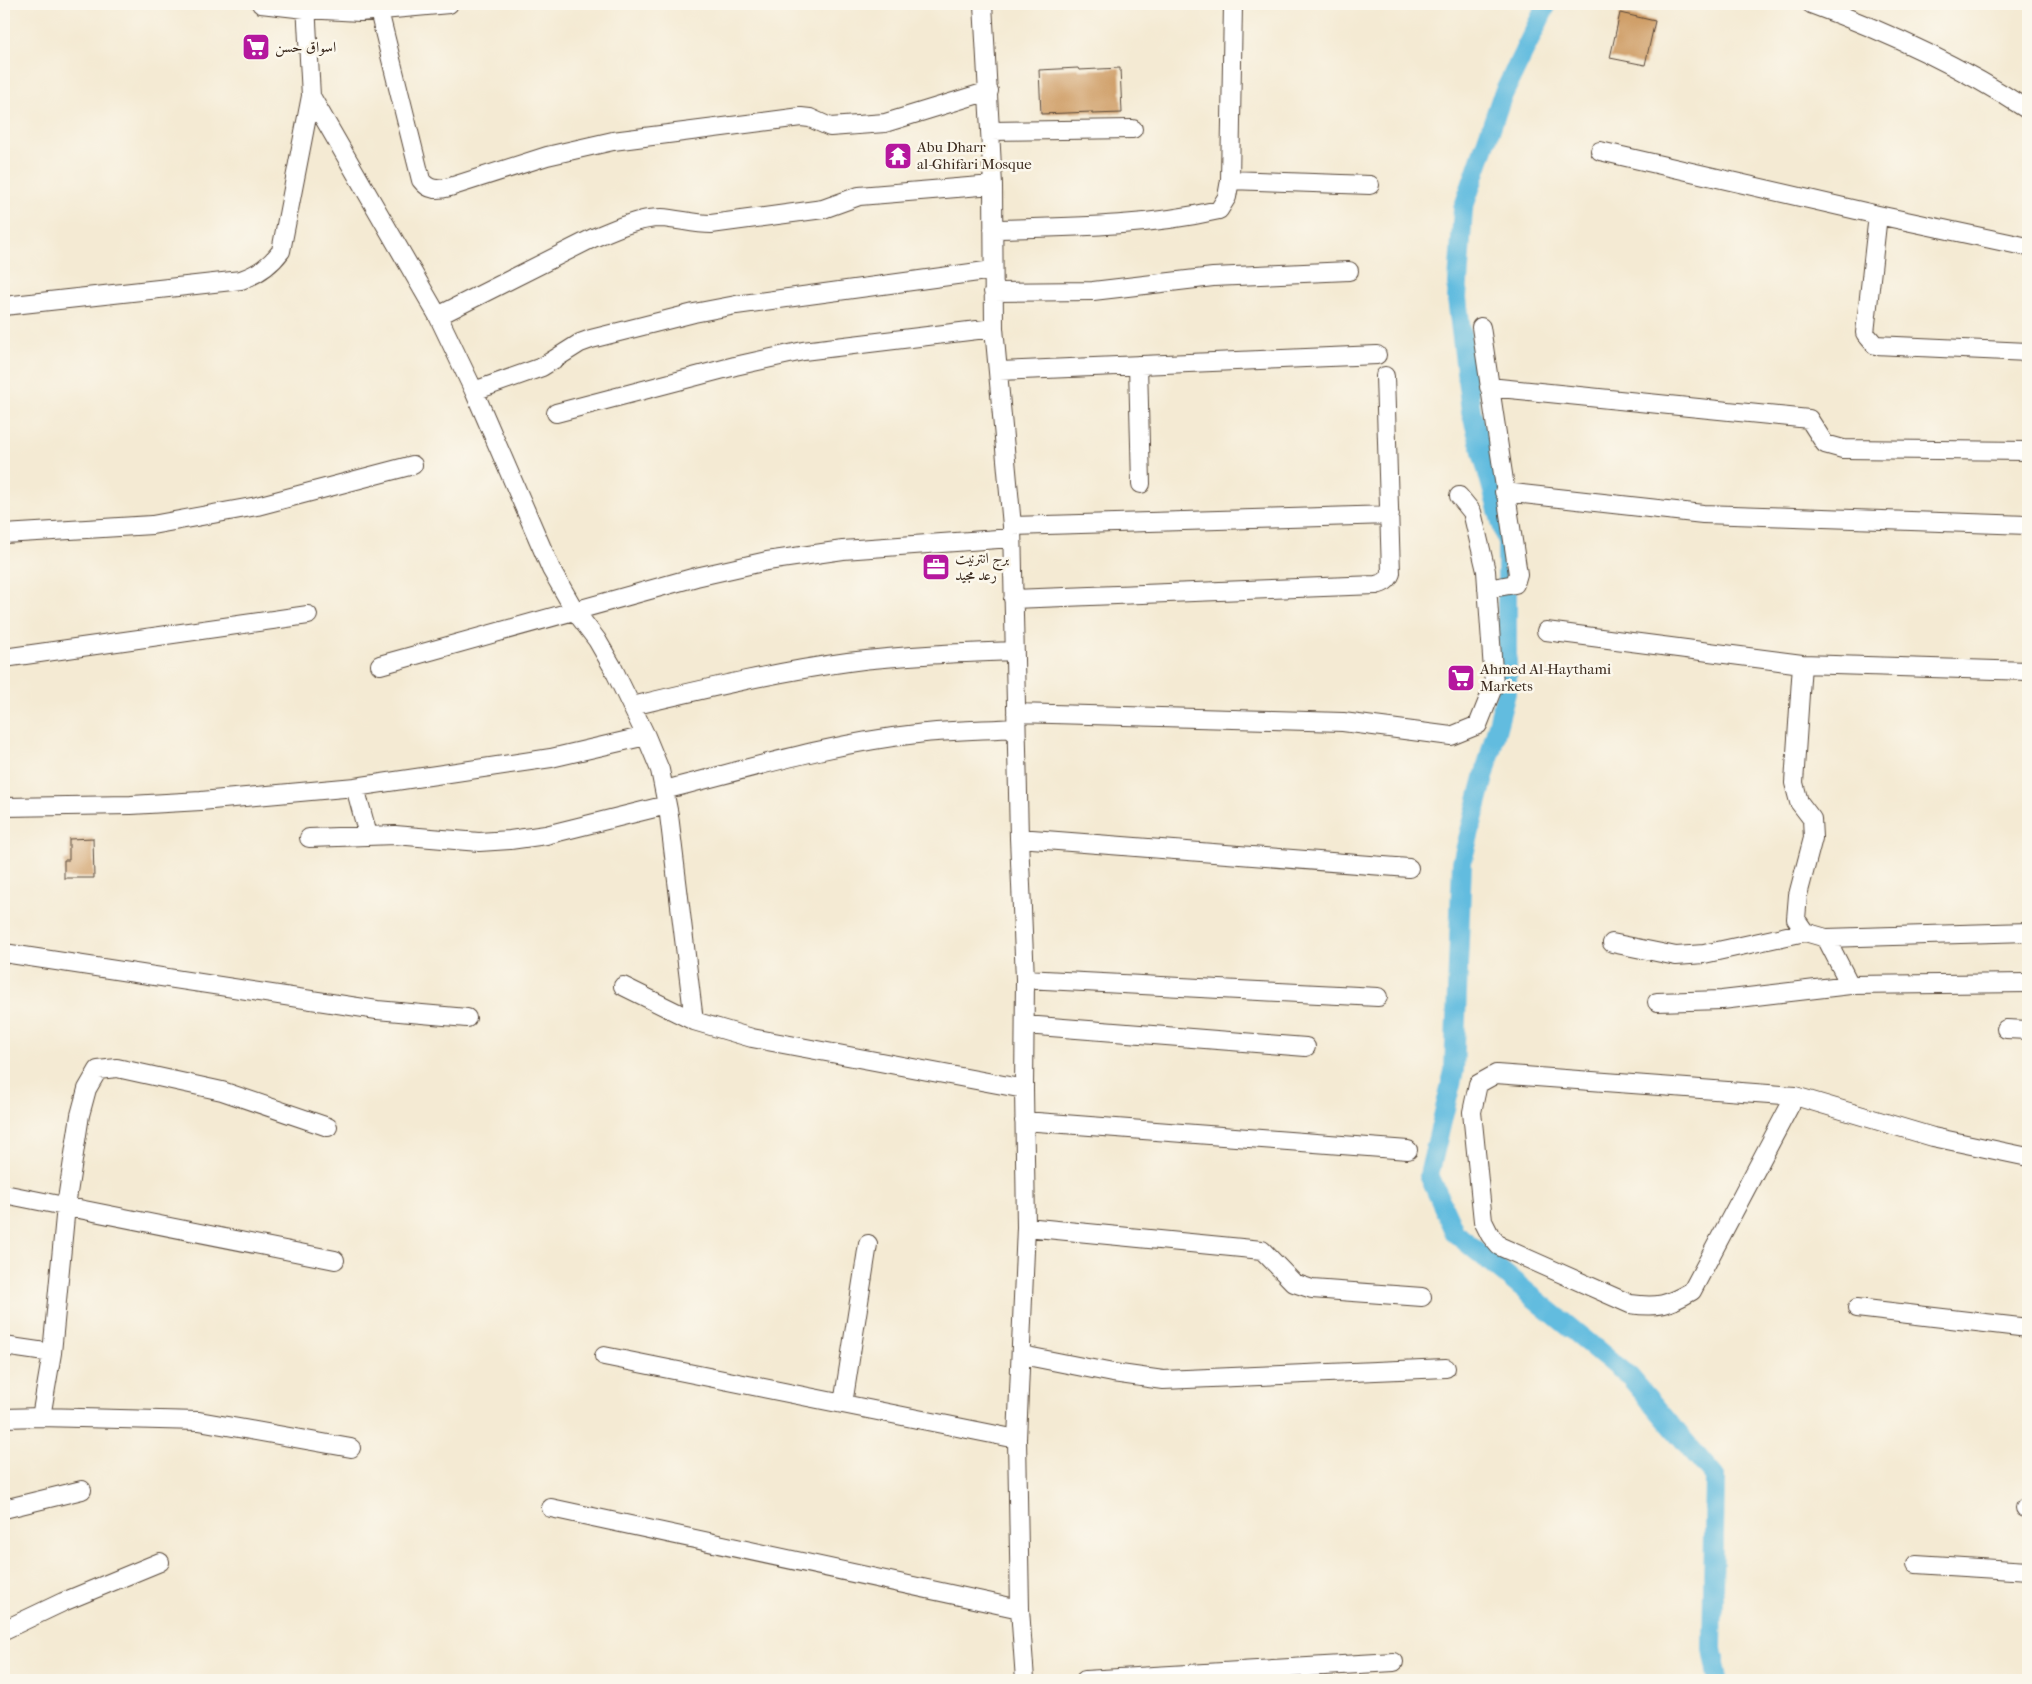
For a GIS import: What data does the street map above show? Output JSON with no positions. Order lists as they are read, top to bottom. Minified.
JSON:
{"places":{"supermarket":["اسواق حسن","Ahmed Al-Haythami Markets"],"temple":["Abu Dharr al-Ghifari Mosque"],"office":["برج انترنيت رعد مجيد"]}}
